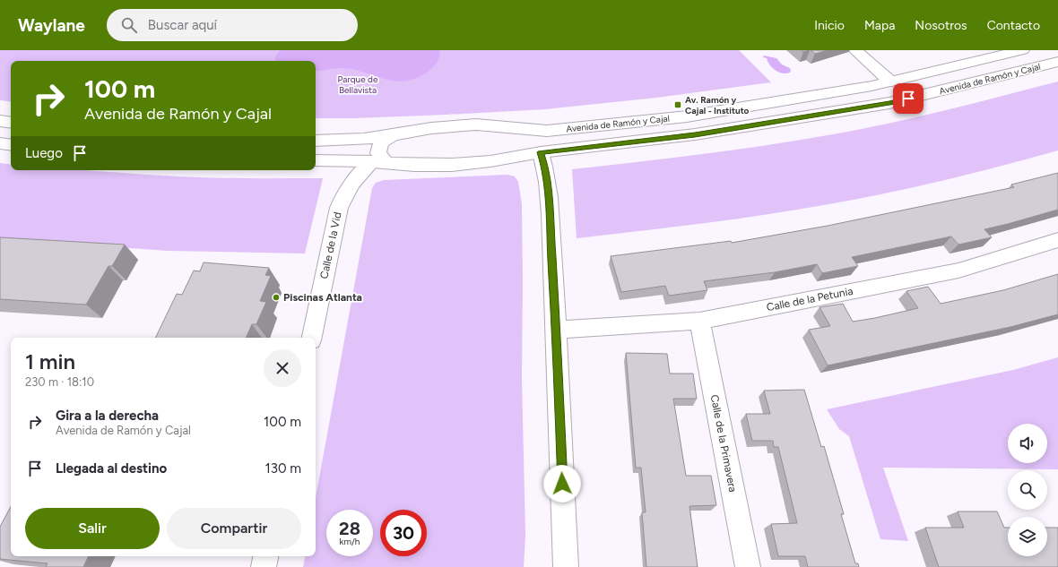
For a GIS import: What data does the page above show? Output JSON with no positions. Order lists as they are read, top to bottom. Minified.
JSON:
{"streets":{"street":["Avenida de Ramón y Cajal","Calle de la Vid","Calle de la Petunia","Calle de la Primavera"]},"crossings":[["Avenida de Ramón y Cajal","Calle de la Vid"],["Calle de la Petunia","Calle de la Primavera"]],"parks":["Parque de Bellavista"],"places":{"transit":["Av. Ramón y Cajal - Instituto"],"other":["Piscinas Atlanta"]},"page":{"header":"Waylane","search":"Buscar aquí","nav":["Inicio","Mapa","Nosotros","Contacto"],"turn":["100 m","Avenida de Ramón y Cajal"],"then":"Luego","heading":["1 min","230 m · 18:10"],"list":[{"name":"Gira a la derecha","note":"Avenida de Ramón y Cajal","value":"100 m"},{"name":"Llegada al destino","value":"130 m"}],"buttons":["Salir","Compartir"],"speed":"28 km/h","limit":"30"}}
